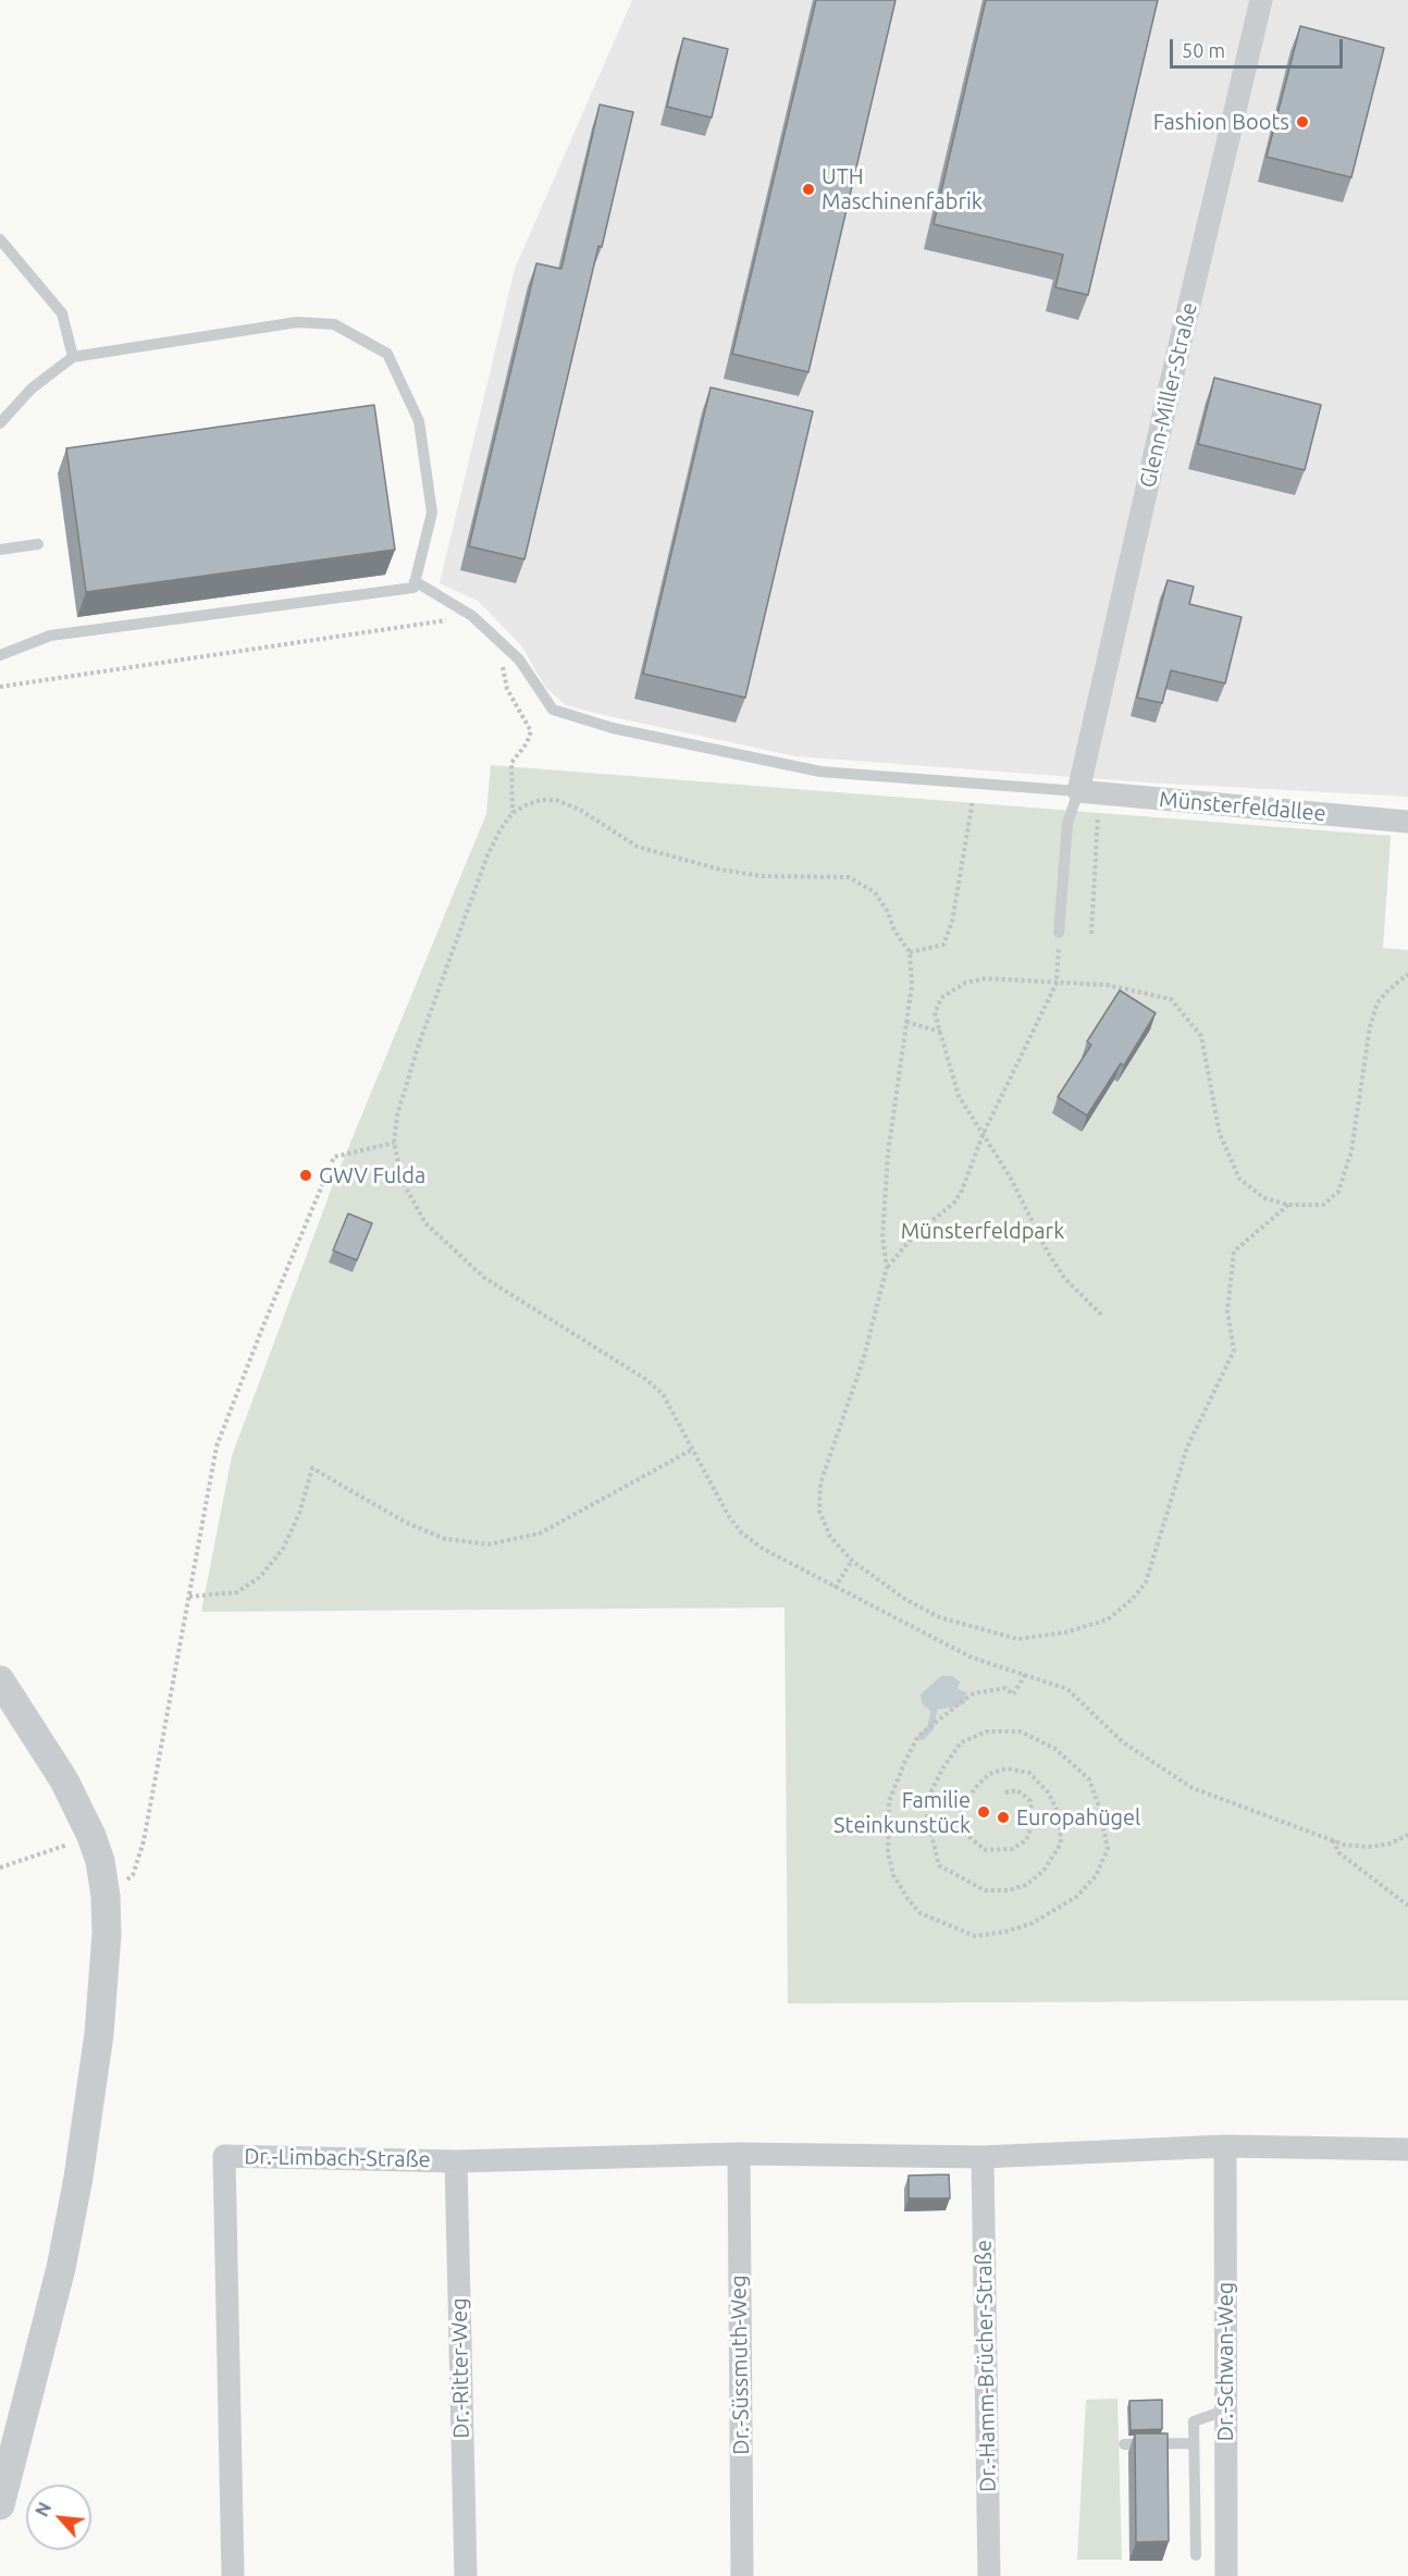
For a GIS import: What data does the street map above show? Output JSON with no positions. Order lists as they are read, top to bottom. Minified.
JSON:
{"streets":{"street":["Glenn-Miller-Straße","Münsterfeldallee","Dr.-Limbach-Straße","Dr.-Schwan-Weg","Dr.-Süssmuth-Weg","Dr.-Hamm-Brücher-Straße","Dr.-Ritter-Weg"]},"crossings":[["Glenn-Miller-Straße","Münsterfeldallee"],["Dr.-Limbach-Straße","Dr.-Schwan-Weg"],["Dr.-Limbach-Straße","Dr.-Süssmuth-Weg"],["Dr.-Limbach-Straße","Dr.-Hamm-Brücher-Straße"],["Dr.-Limbach-Straße","Dr.-Ritter-Weg"]],"parks":["Münsterfeldpark"],"places":["Fashion Boots","UTH Maschinenfabrik","GWV Fulda","Familie Steinkunstück","Europahügel"],"scale_bar":"50 m","north":"top left"}
